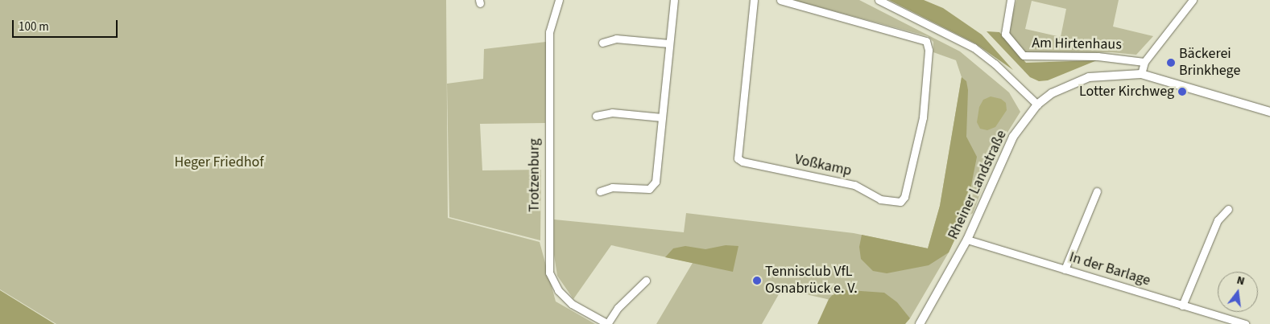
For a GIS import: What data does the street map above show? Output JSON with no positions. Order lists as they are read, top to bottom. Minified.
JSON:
{"streets":{"street":["Am Hirtenhaus","Voßkamp","Trotzenburg","Rheiner Landstraße","In der Barlage"]},"crossings":[["Rheiner Landstraße","In der Barlage"]],"parks":["Heger Friedhof"],"places":["Bäckerei Brinkhege","Lotter Kirchweg","Tennisclub VfL Osnabrück e. V."],"scale_bar":"100 m","north":"top"}
